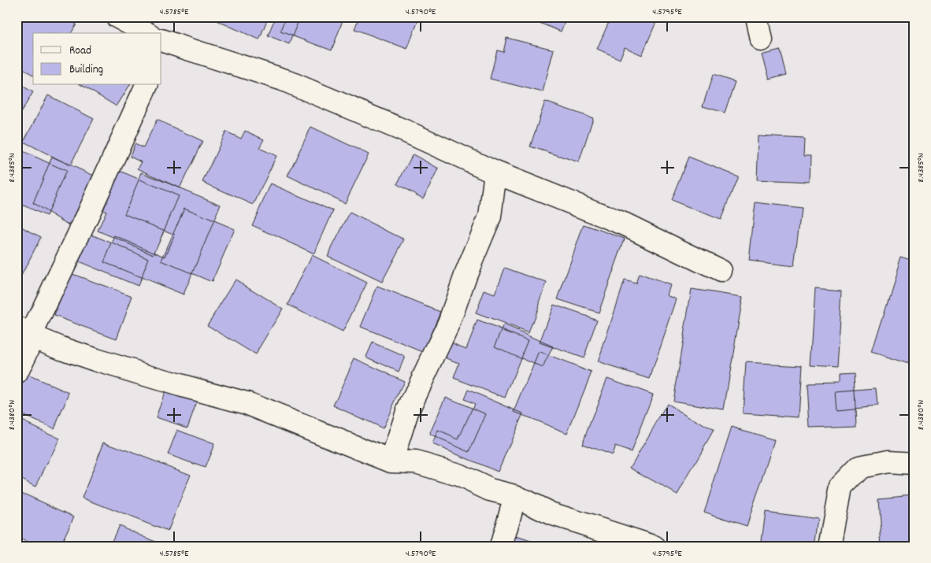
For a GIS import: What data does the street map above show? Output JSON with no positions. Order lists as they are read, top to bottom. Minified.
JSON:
{"legend":["Road","Building"],"coordinates":["4.5785°E","4.5790°E","4.5795°E","8.4385°N","8.4380°N"]}
